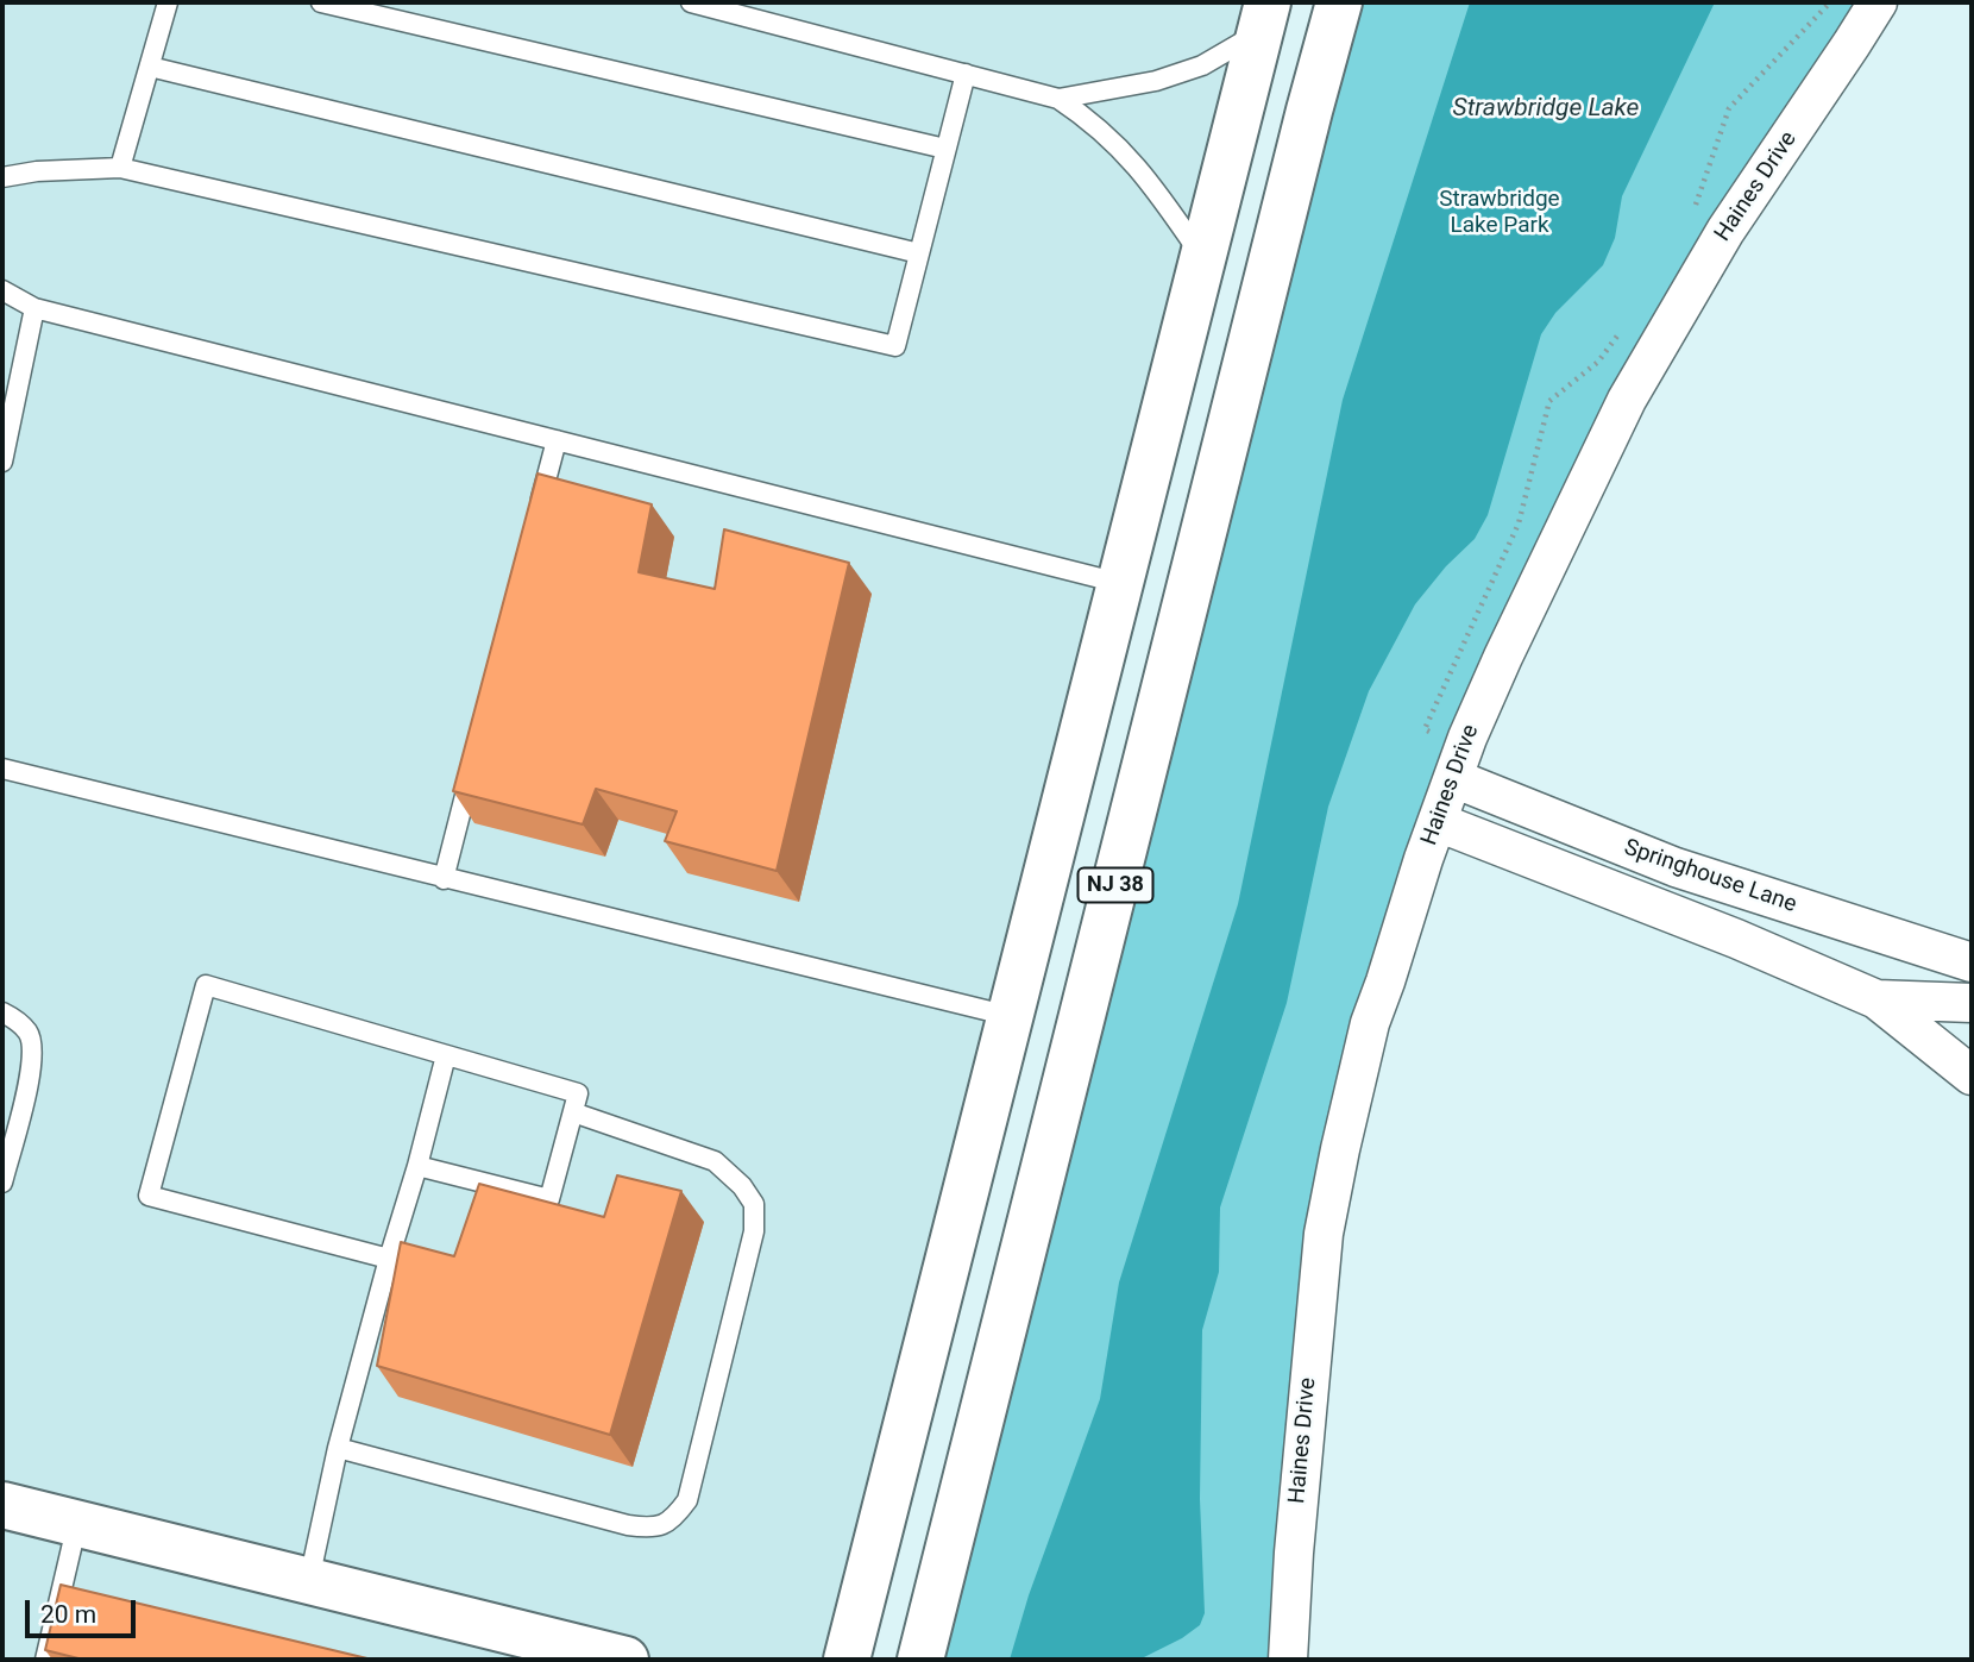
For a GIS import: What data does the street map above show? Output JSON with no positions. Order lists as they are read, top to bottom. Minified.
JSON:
{"streets":{"main road":["NJ 38"],"street":["Haines Drive","Springhouse Lane"]},"crossings":[["Haines Drive","Springhouse Lane"]],"water":["Strawbridge Lake"],"parks":["Strawbridge Lake Park"],"scale_bar":"20 m"}
